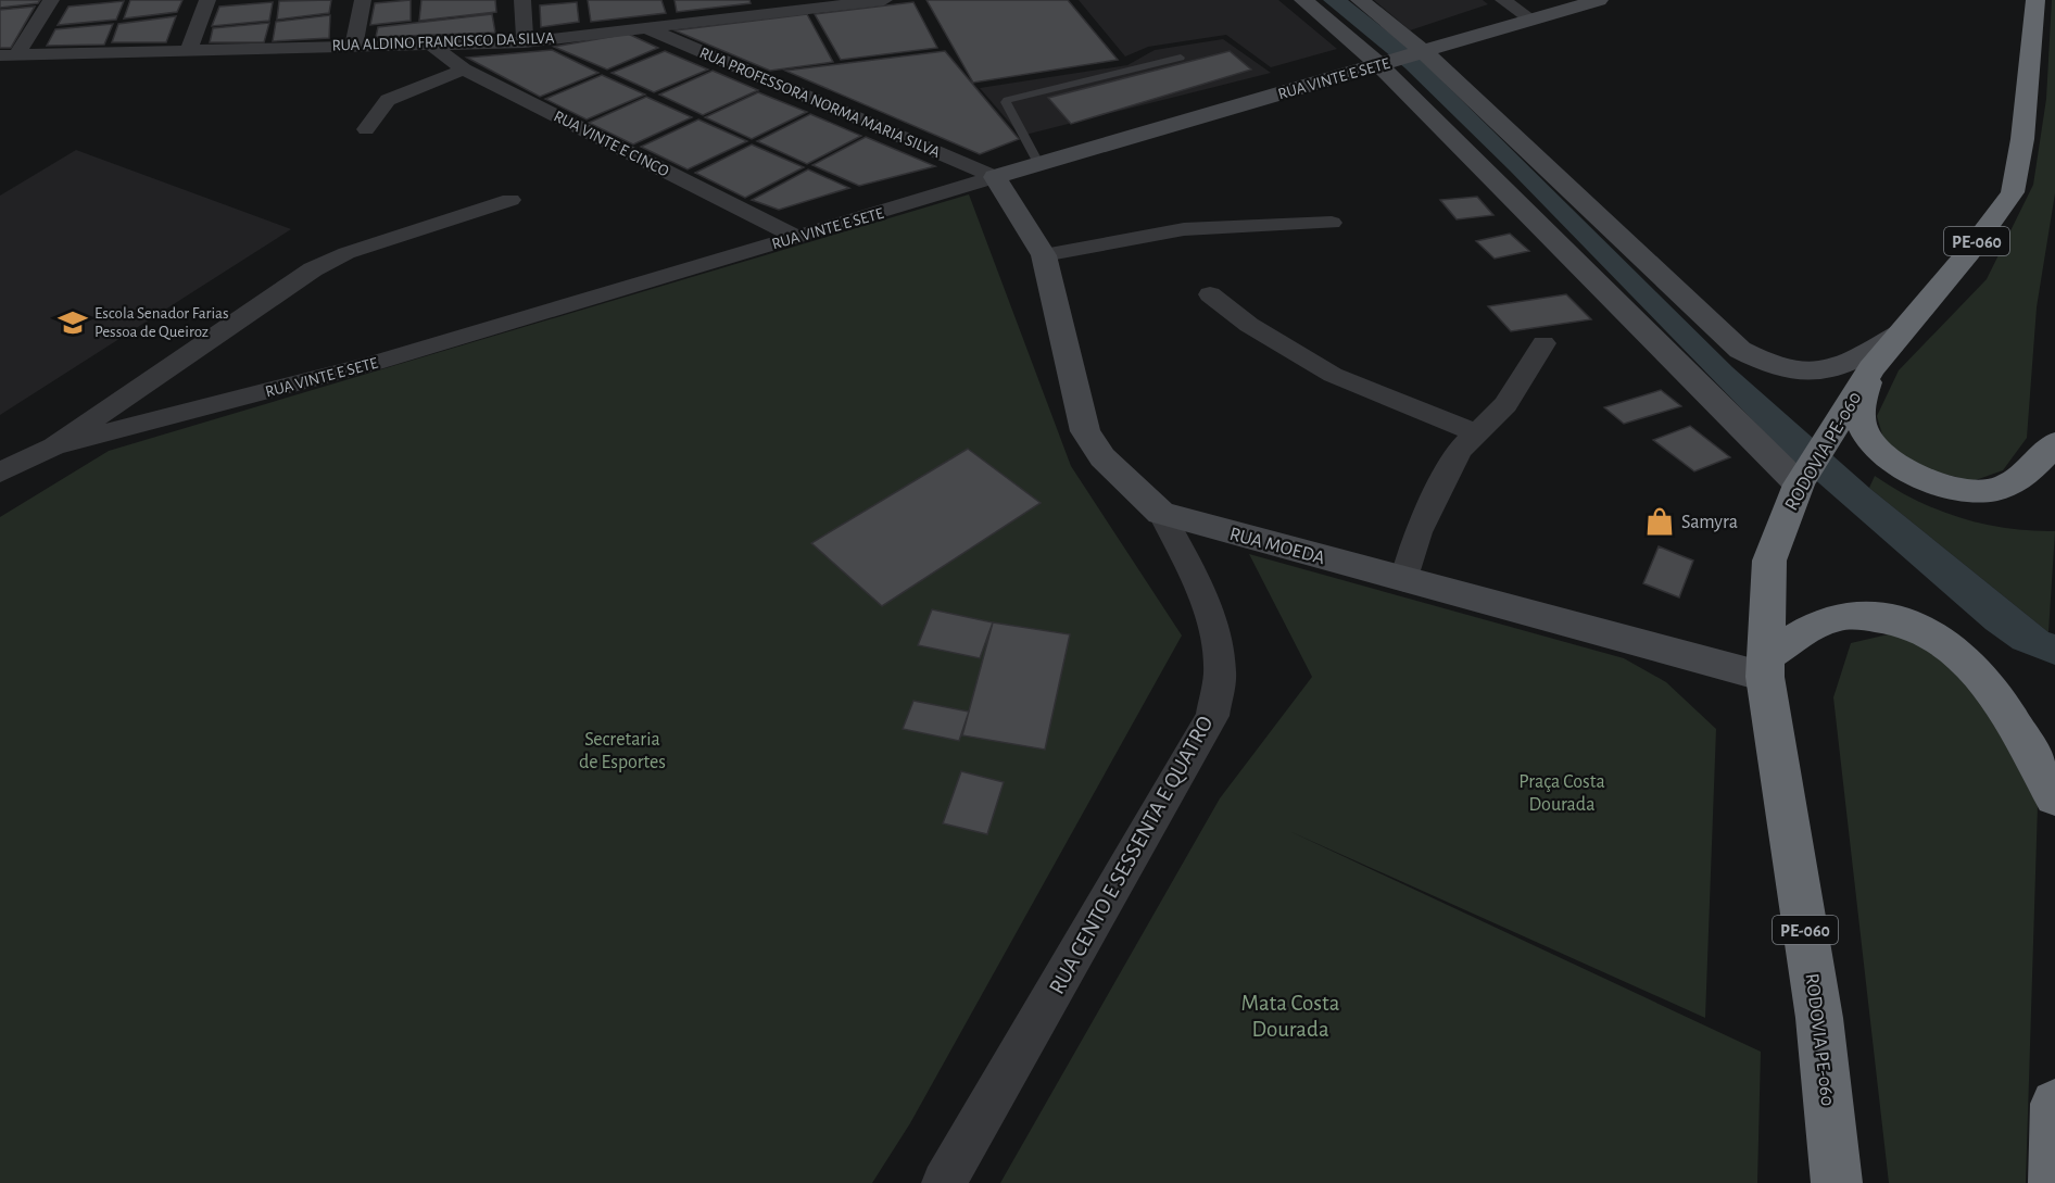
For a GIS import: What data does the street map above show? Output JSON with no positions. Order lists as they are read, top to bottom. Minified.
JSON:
{"streets":{"highway":["PE-060","RODOVIA PE-060"],"street":["RUA ALDINO FRANCISCO DA SILVA","RUA VINTE E SETE","RUA PROFESSORA NORMA MARIA SILVA","RUA VINTE E CINCO","RUA MOEDA","RUA CENTO E SESSENTA E QUATRO"]},"crossings":[["RUA ALDINO FRANCISCO DA SILVA","RUA PROFESSORA NORMA MARIA SILVA"],["RUA ALDINO FRANCISCO DA SILVA","RUA VINTE E CINCO"],["RUA VINTE E SETE","RUA PROFESSORA NORMA MARIA SILVA"],["RUA VINTE E SETE","RUA VINTE E CINCO"],["RUA VINTE E SETE","RUA MOEDA"],["RUA PROFESSORA NORMA MARIA SILVA","RUA MOEDA"],["RODOVIA PE-060","RUA MOEDA"],["RUA MOEDA","RUA CENTO E SESSENTA E QUATRO"]],"parks":["Secretaria de Esportes","Praça Costa Dourada","Mata Costa Dourada"],"places":{"school or university":["Escola Senador Farias Pessoa de Queiroz"],"shop":["Samyra"]}}
